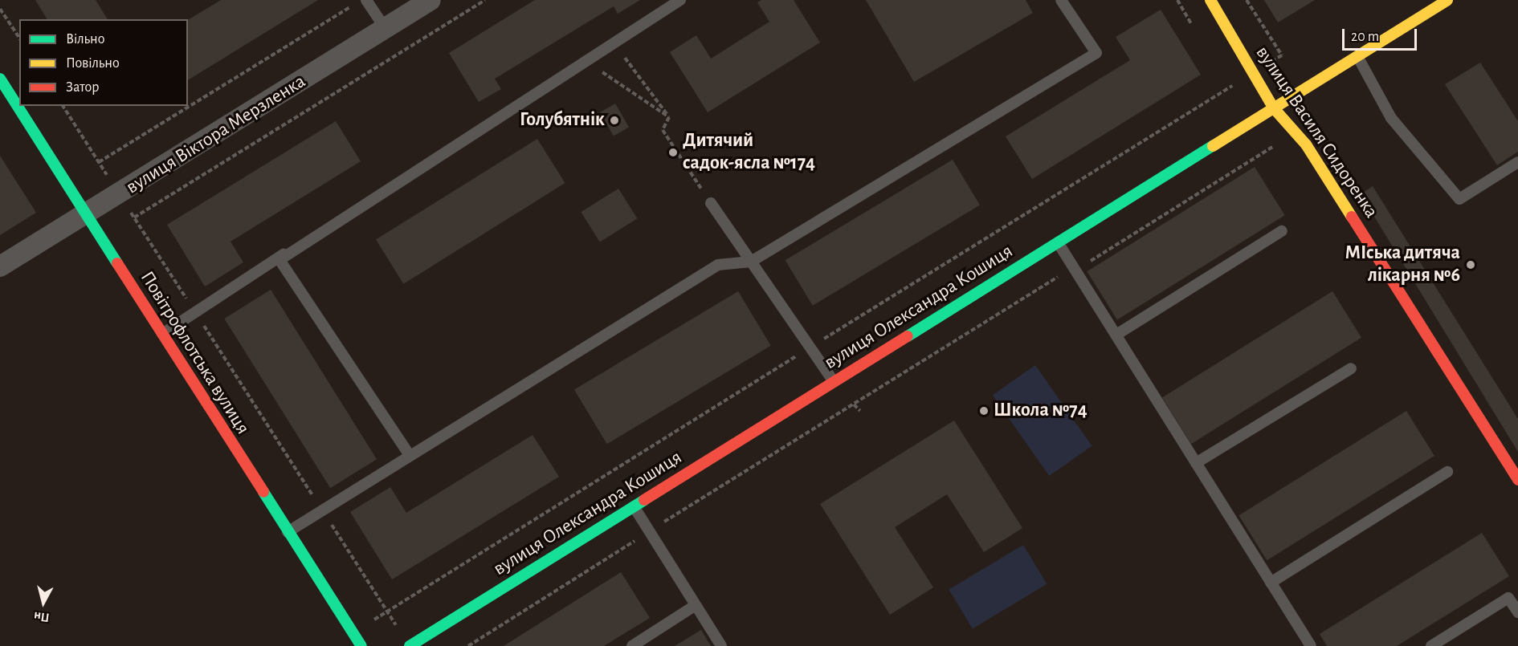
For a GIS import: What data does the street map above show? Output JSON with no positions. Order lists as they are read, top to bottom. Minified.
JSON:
{"streets":{"street":["вулиця Василя Сидоренка","вулиця Віктора Мерзленка","вулиця Олександра Кошиця","Повітрофлотська вулиця"]},"crossings":[["вулиця Василя Сидоренка","вулиця Олександра Кошиця"],["вулиця Віктора Мерзленка","Повітрофлотська вулиця"]],"places":["Голубятнік","Дитячий садок-ясла №174","МІська дитяча лікарня №6","Школа №74"],"legend":["Вільно","Повільно","Затор"],"scale_bar":"20 m","north":"bottom"}
